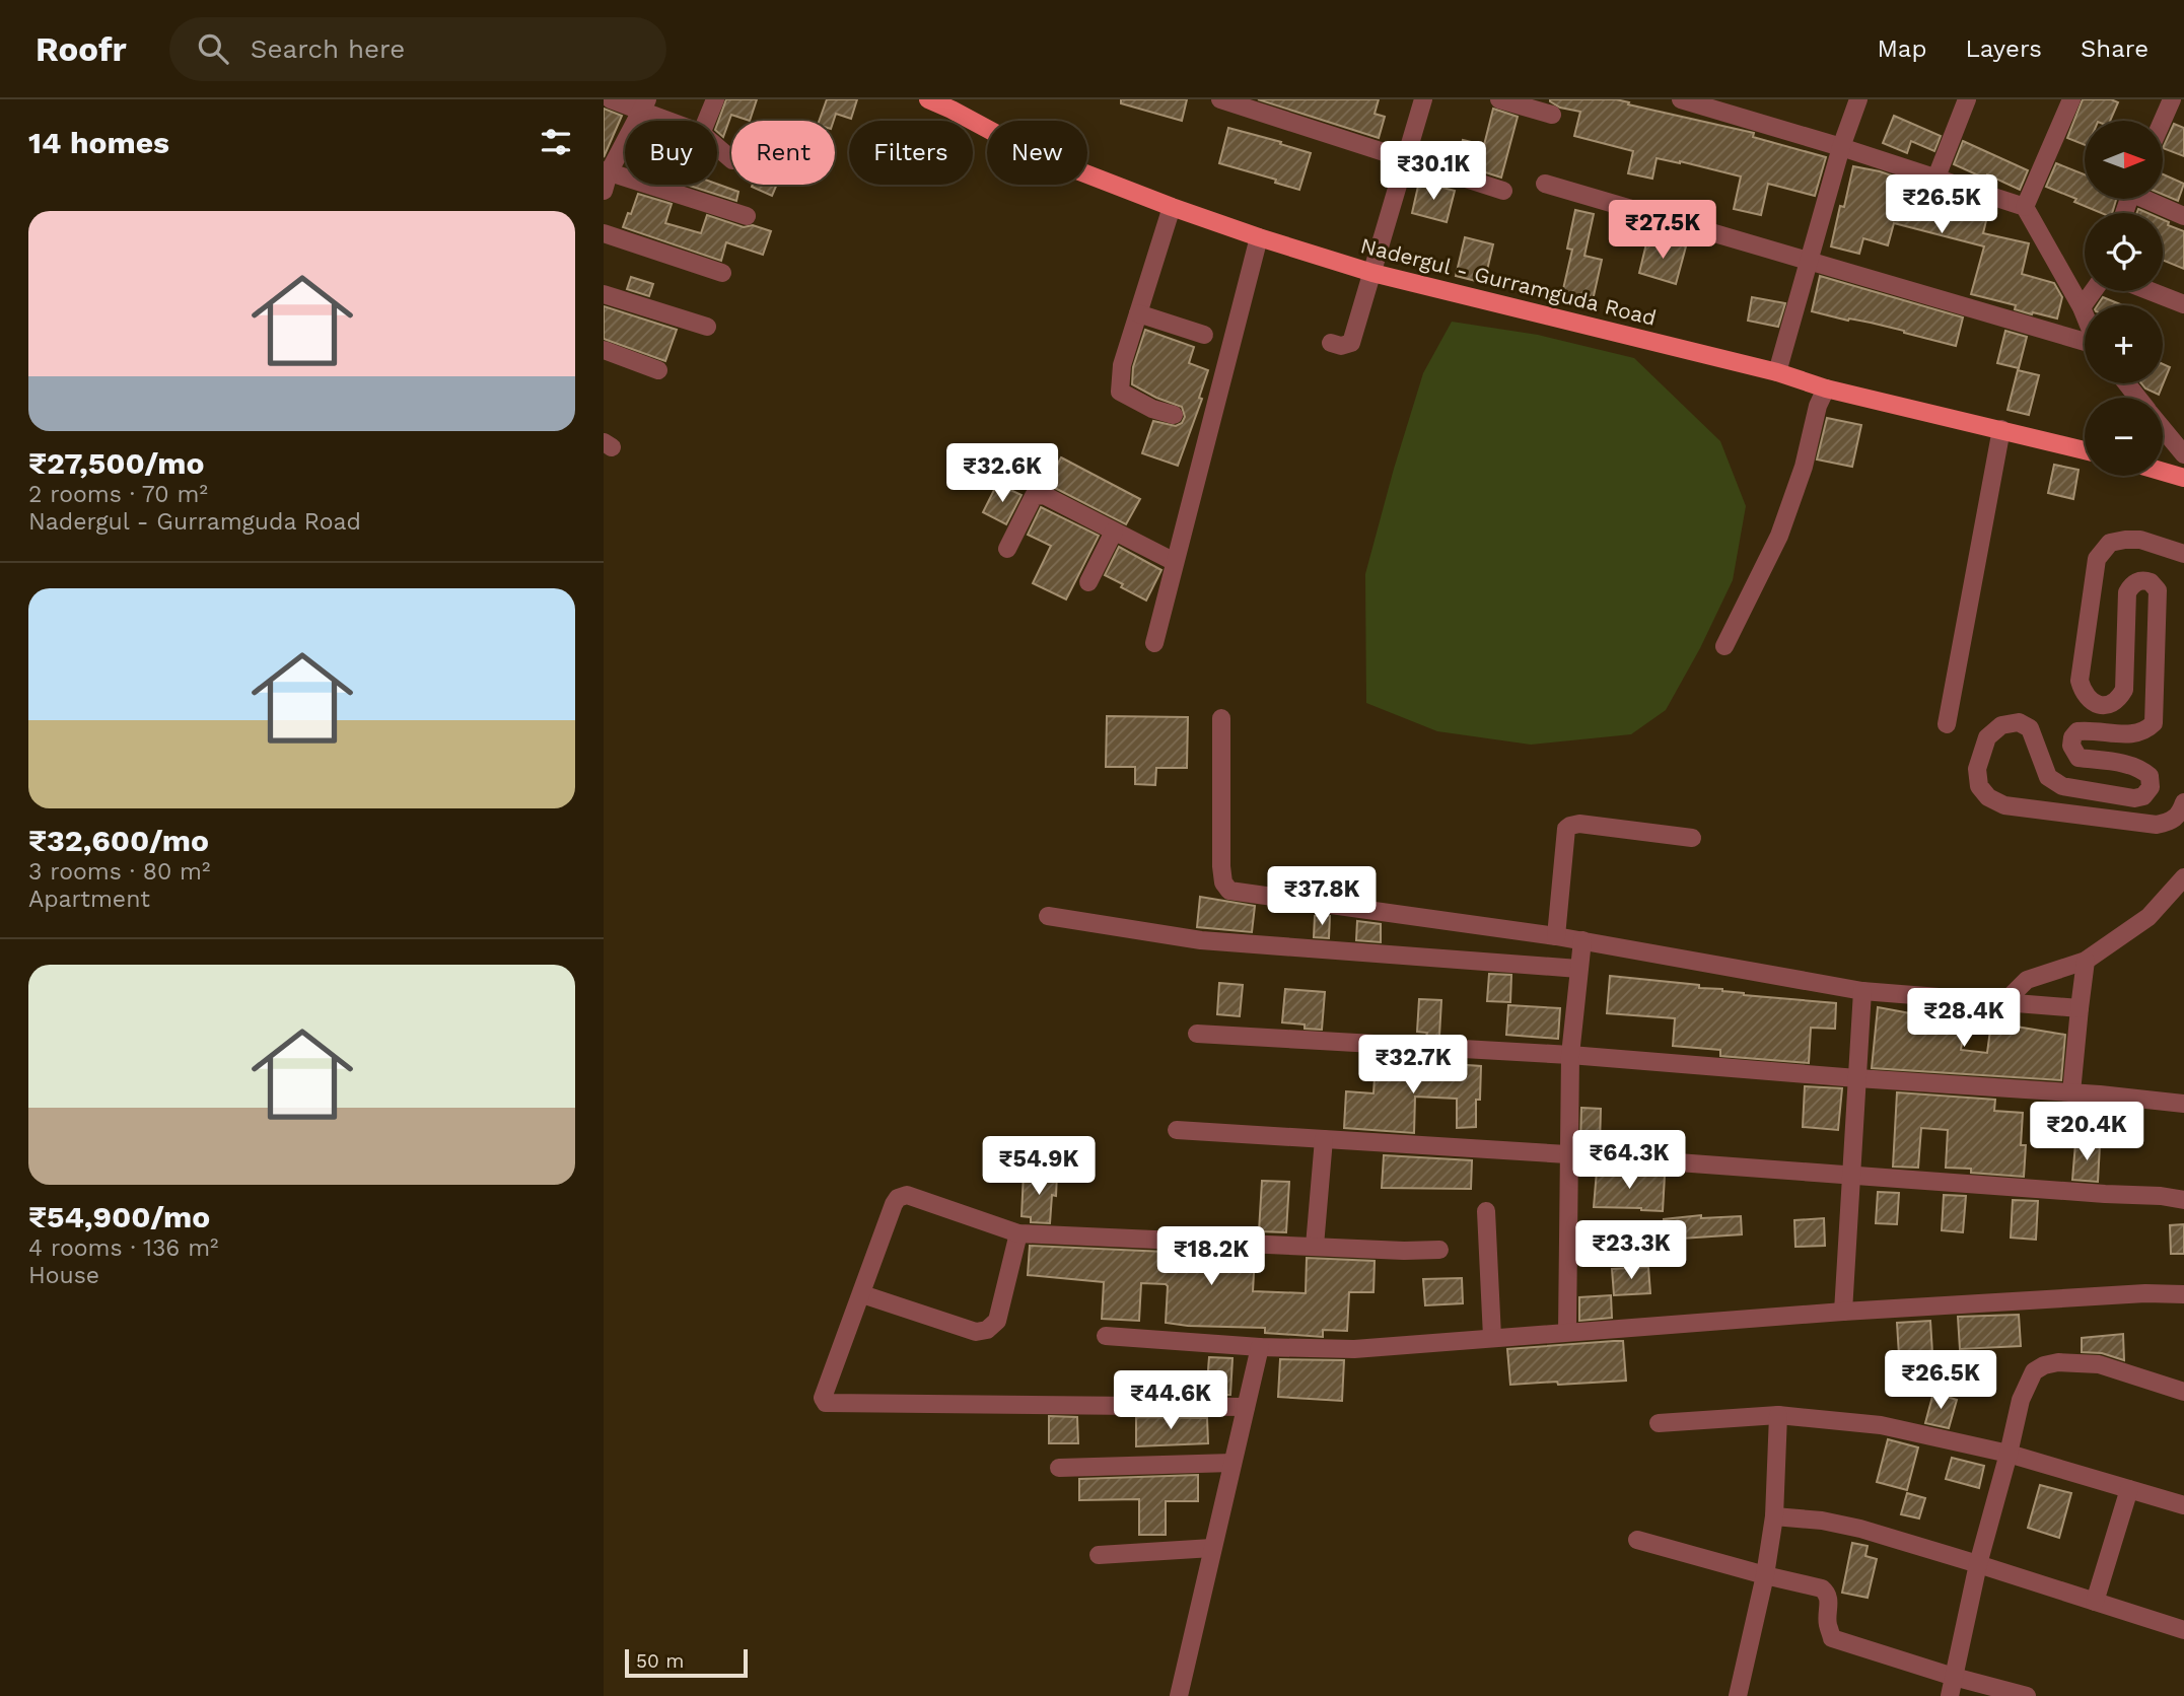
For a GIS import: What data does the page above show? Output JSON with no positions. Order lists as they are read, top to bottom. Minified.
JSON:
{"streets":{"main road":["Nadergul - Gurramguda Road"]},"scale_bar":"50 m","north":"right","page":{"header":"Roofr","search":"Search here","nav":["Map","Layers","Share"],"heading":"14 homes","map_buttons":["+","−"],"chip":["Buy","Rent","Filters","New"],"price":["₹30.1K","₹26.5K","₹27.5K","₹32.6K","₹37.8K","₹28.4K","₹32.7K","₹20.4K","₹64.3K","₹54.9K","₹23.3K","₹18.2K","₹26.5K","₹44.6K"],"list":[{"name":"₹27,500/mo","note":"2 rooms · 70 m² · Nadergul - Gurramguda Road"},{"name":"₹32,600/mo","note":"3 rooms · 80 m² · Apartment"},{"name":"₹54,900/mo","note":"4 rooms · 136 m² · House"}],"scale":"50 m"}}
